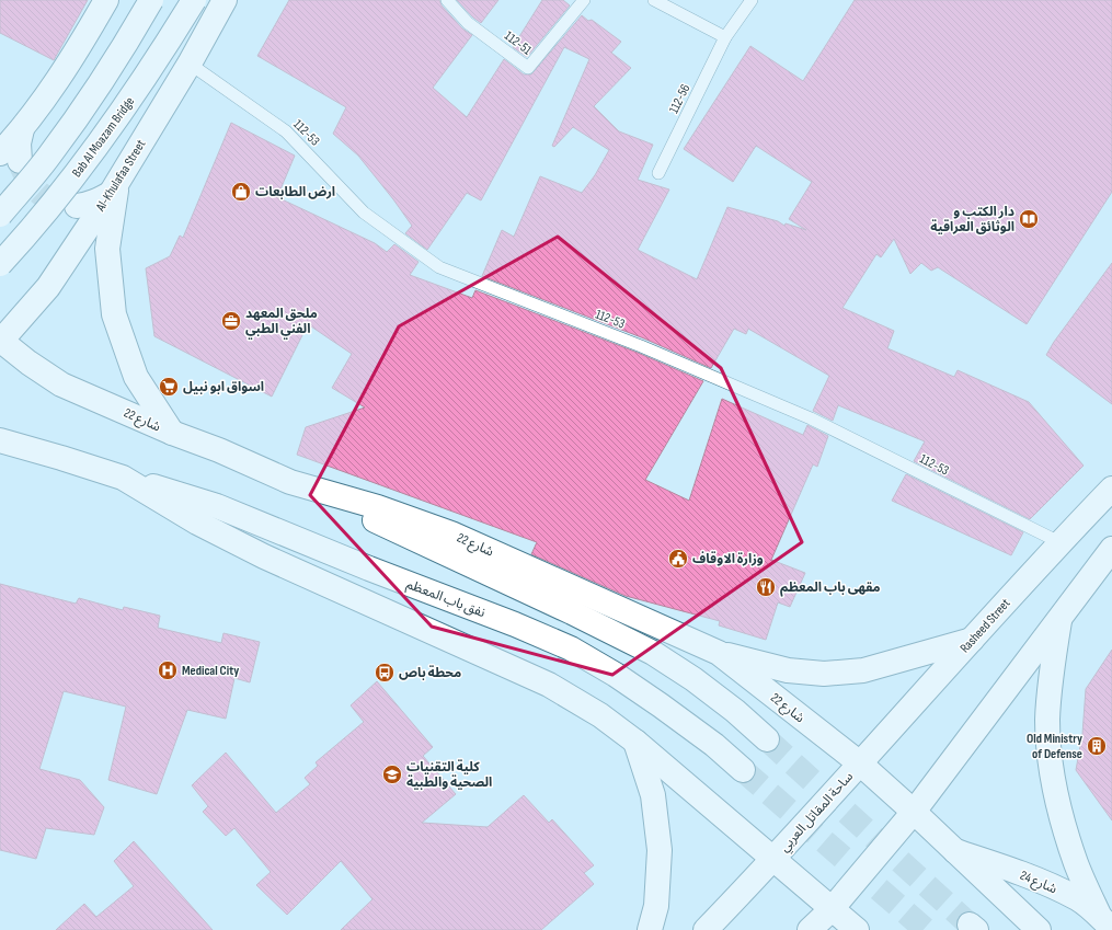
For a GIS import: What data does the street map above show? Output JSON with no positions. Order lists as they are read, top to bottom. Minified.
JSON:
{"streets":{"main road":["Bab Al Moazam Bridge","Al-Khulafaa Street","شارع 22","نفق باب المعظم","Rasheed Street","ساحة المقاتل العربي","شارع 24"],"lane":["112-51","112-56","112-53"]},"crossings":[["112-53","Al-Khulafaa Street"],["112-53","Rasheed Street"],["Al-Khulafaa Street","شارع 22"],["شارع 22","Rasheed Street"],["شارع 22","ساحة المقاتل العربي"],["شارع 22","شارع 24"],["Rasheed Street","ساحة المقاتل العربي"]],"places":{"shop":["ارض الطابعات"],"library":["دار الكتب و الوثائق العراقية"],"office":["ملحق المعهد الفني الطبي"],"supermarket":["اسواق ابو نبيل"],"public building":["وزارة الاوقاف"],"restaurant":["مقهى باب المعظم"],"hospital":["Medical City"],"bus stop":["محطة باص"],"building":["Old Ministry of Defense"],"school or university":["كلية التقنيات الصحية والطبية"]}}
